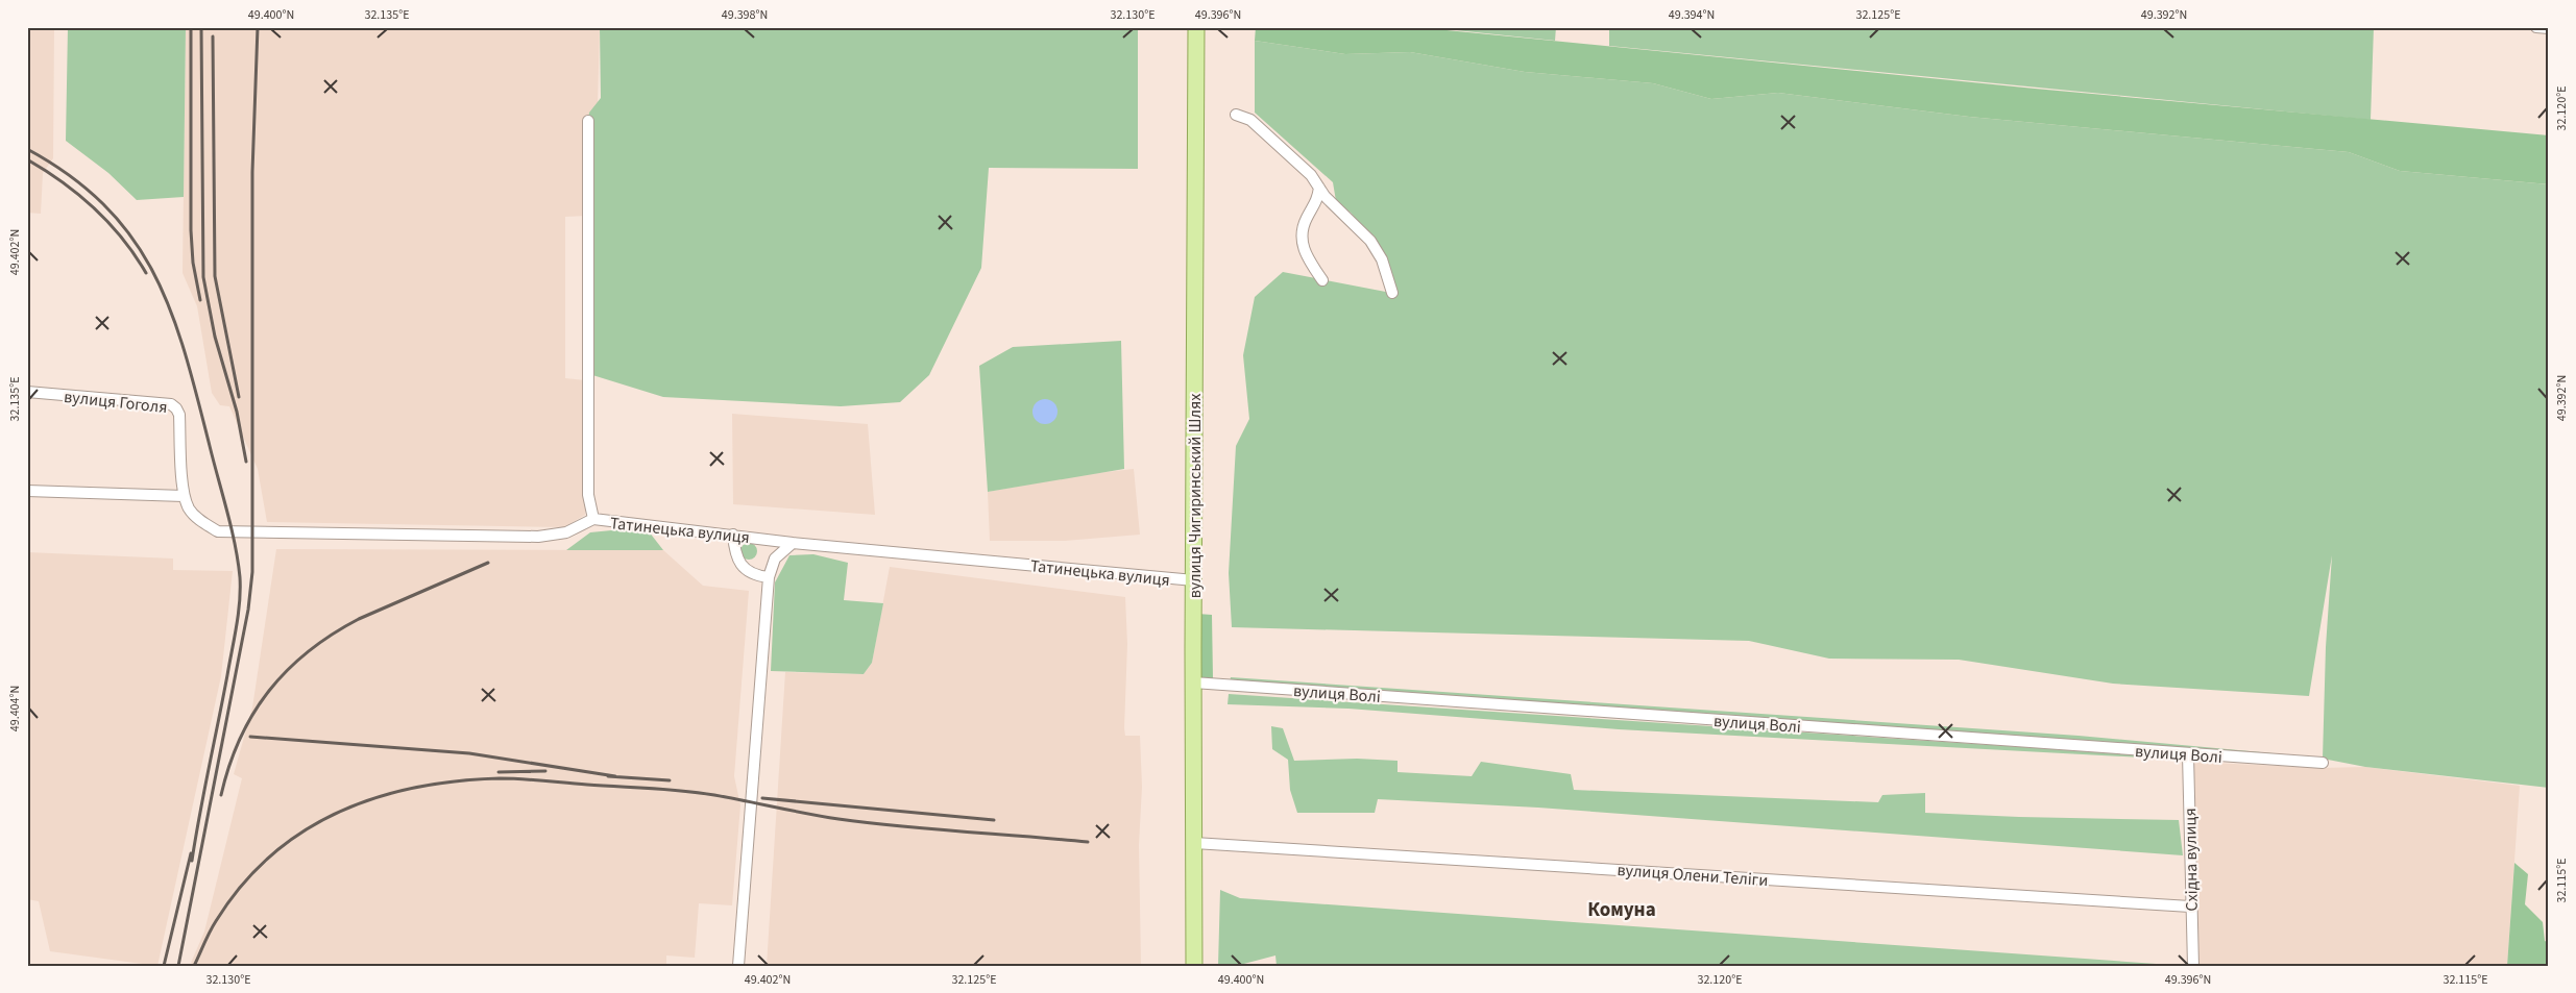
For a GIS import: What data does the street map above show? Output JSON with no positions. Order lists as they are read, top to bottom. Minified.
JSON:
{"streets":{"main road":["вулиця Чигиринський Шлях"],"street":["вулиця Гоголя","Татинецька вулиця","вулиця Волі","Східна вулиця","вулиця Олени Теліги"]},"crossings":[["вулиця Гоголя","Татинецька вулиця"],["вулиця Чигиринський Шлях","Татинецька вулиця"],["вулиця Чигиринський Шлях","вулиця Волі"],["вулиця Чигиринський Шлях","вулиця Олени Теліги"],["вулиця Волі","Східна вулиця"],["Східна вулиця","вулиця Олени Теліги"]],"districts":["Комуна"],"coordinates":["49.400°N","32.135°E","49.398°N","32.130°E","49.396°N","49.394°N","32.125°E","49.392°N","32.120°E","49.402°N","49.404°N","32.115°E"]}
